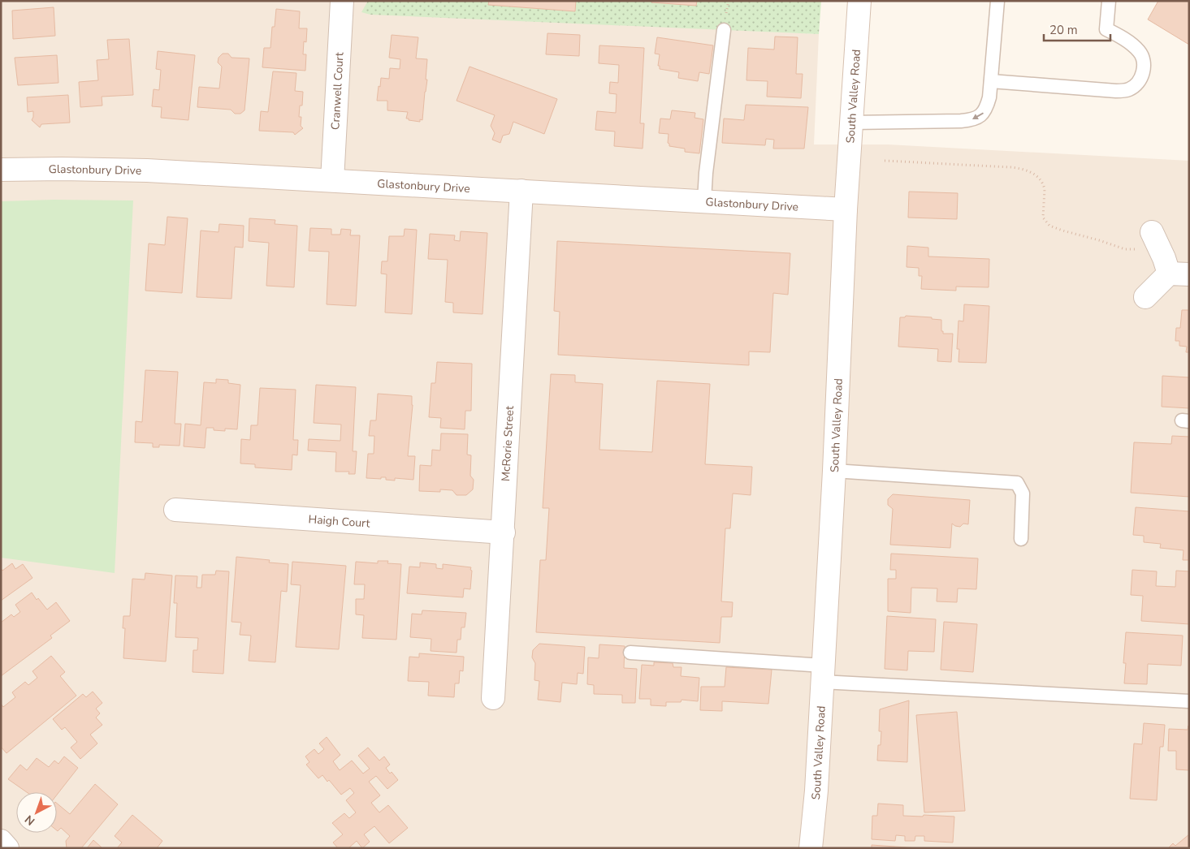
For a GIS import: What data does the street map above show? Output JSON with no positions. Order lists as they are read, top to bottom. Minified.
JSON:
{"streets":{"street":["Cranwell Court","South Valley Road","Glastonbury Drive","McRorie Street","Haigh Court"]},"crossings":[["Cranwell Court","Glastonbury Drive"],["South Valley Road","Glastonbury Drive"],["Glastonbury Drive","McRorie Street"],["McRorie Street","Haigh Court"]],"scale_bar":"20 m","north":"bottom left"}
